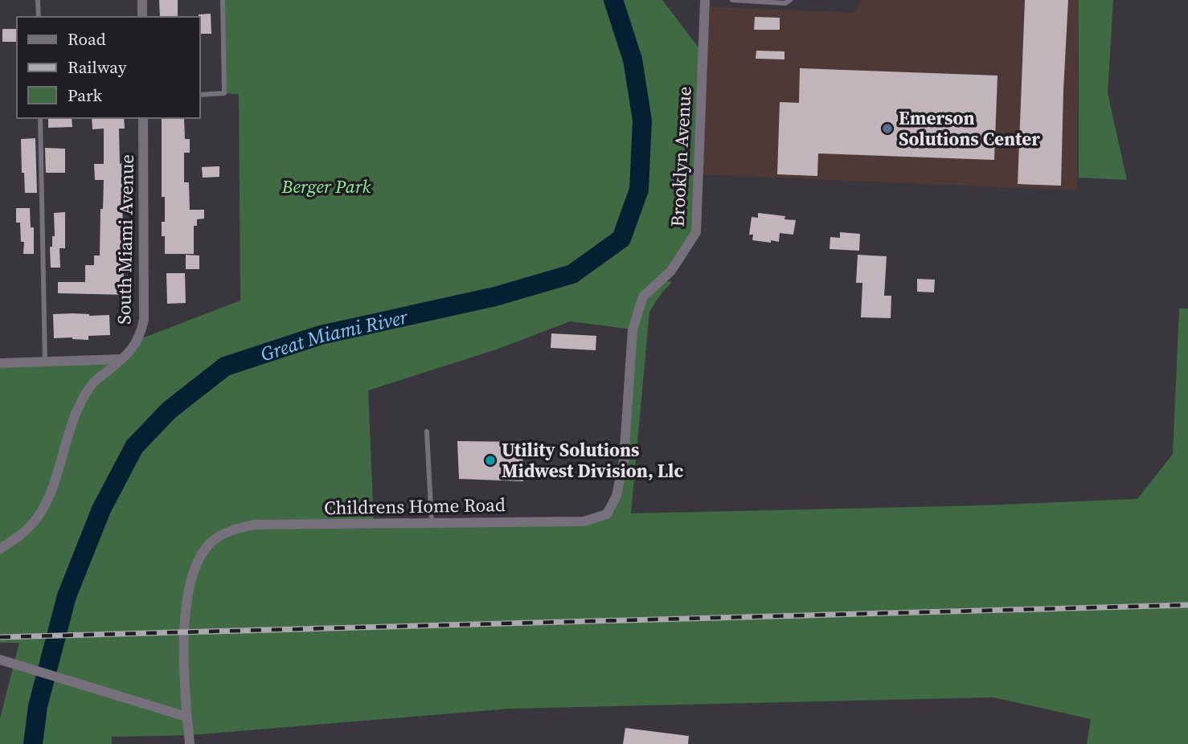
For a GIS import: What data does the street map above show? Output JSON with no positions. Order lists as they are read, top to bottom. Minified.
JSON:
{"streets":{"street":["Brooklyn Avenue","South Miami Avenue","Childrens Home Road"]},"crossings":[["Brooklyn Avenue","Childrens Home Road"]],"water":["Great Miami River"],"parks":["Berger Park"],"places":["Emerson Solutions Center","Utility Solutions Midwest Division, Llc"],"legend":["Road","Railway","Park"]}
